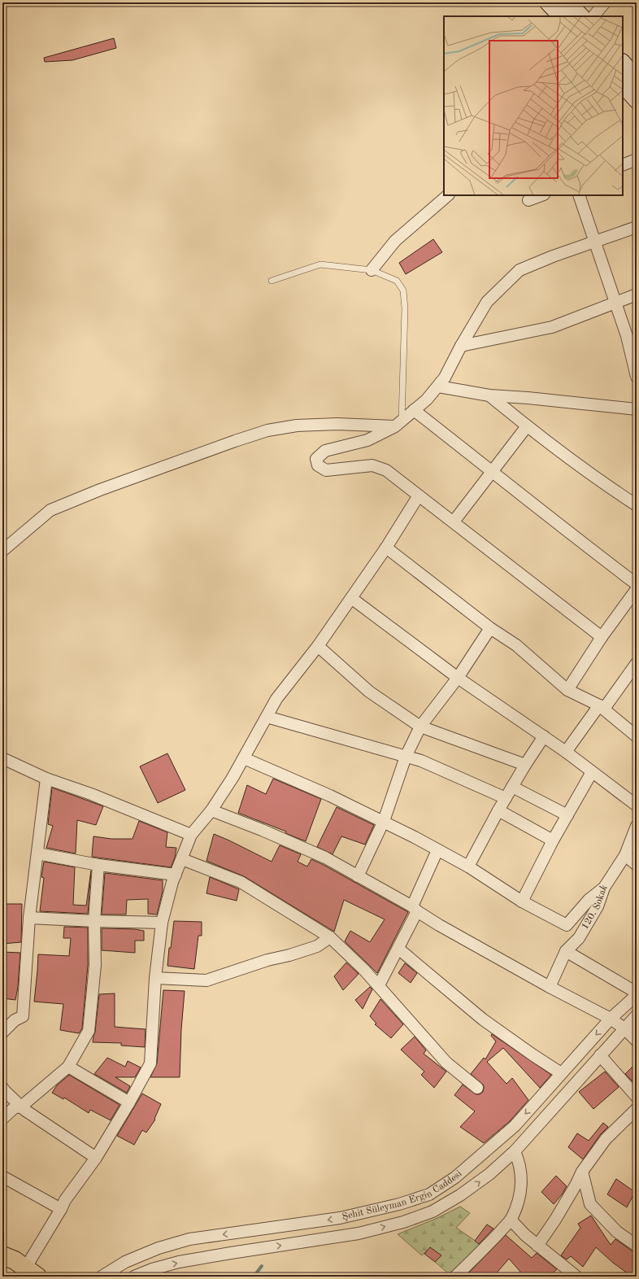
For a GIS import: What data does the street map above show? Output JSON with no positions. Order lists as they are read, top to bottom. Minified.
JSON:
{"streets":{"street":["120. Sokak","Şehit Süleyman Ergin Caddesi"]}}
